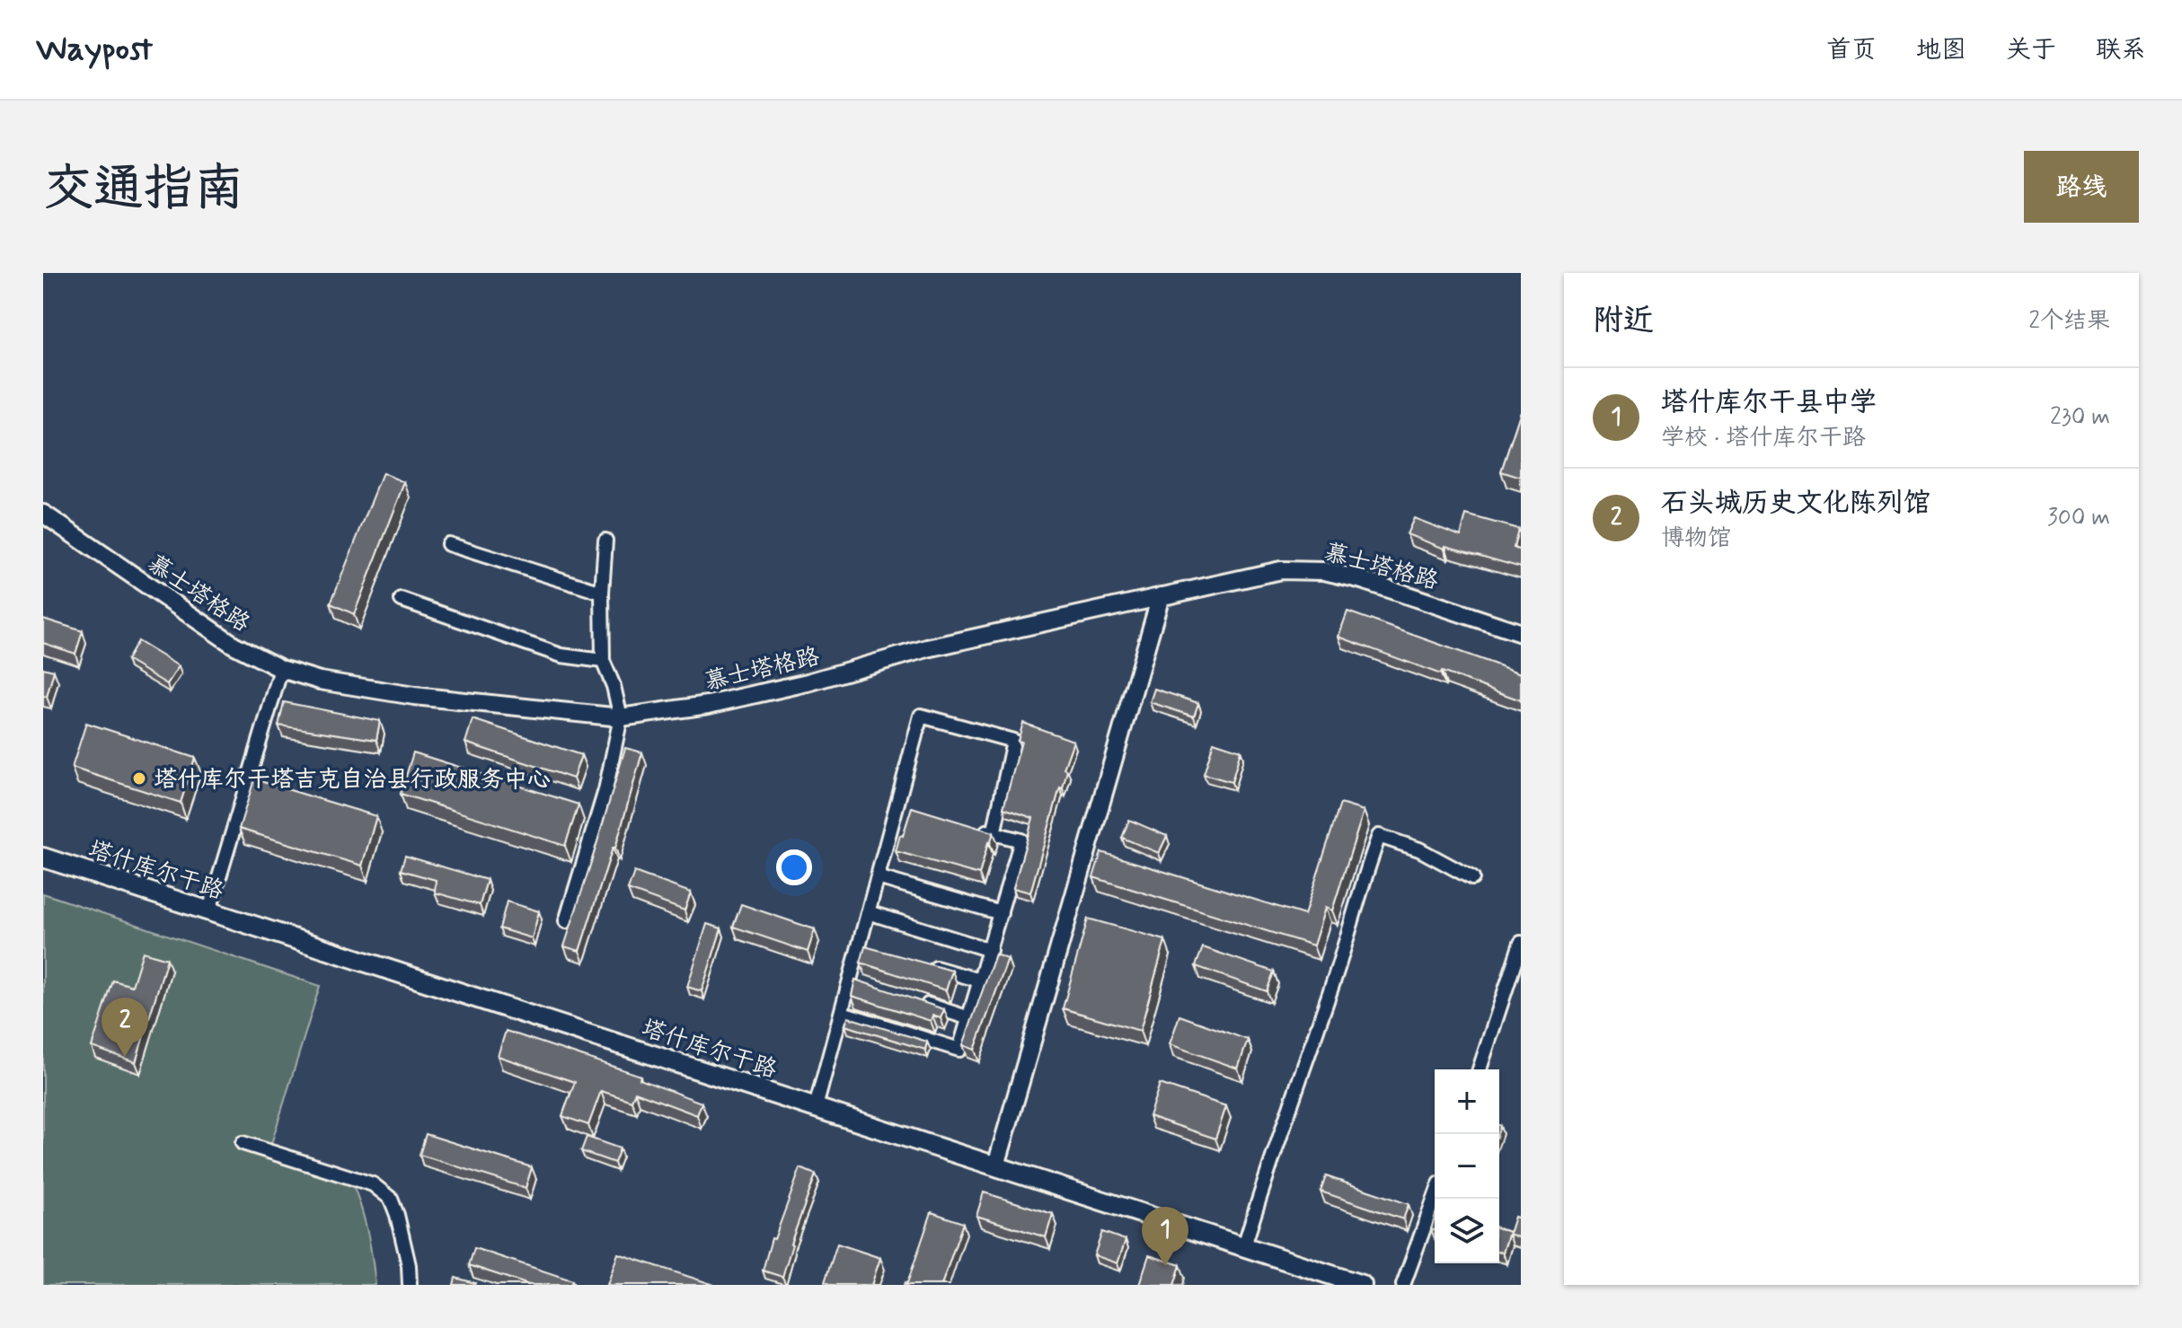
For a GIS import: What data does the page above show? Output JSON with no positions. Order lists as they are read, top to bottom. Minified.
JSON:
{"streets":{"main road":["塔什库尔干路"],"street":["慕士塔格路"]},"places":["塔什库尔干塔吉克自治县行政服务中心"],"page":{"header":"Waypost","nav":["首页","地图","关于","联系"],"buttons":"路线","title":"交通指南","heading":["附近","2个结果"],"list":[{"mark":"1","name":"塔什库尔干县中学","note":"学校 · 塔什库尔干路","value":"230 m"},{"mark":"2","name":"石头城历史文化陈列馆","note":"博物馆","value":"300 m"}],"pins":["2","1"],"map_buttons":["+","−"]}}
